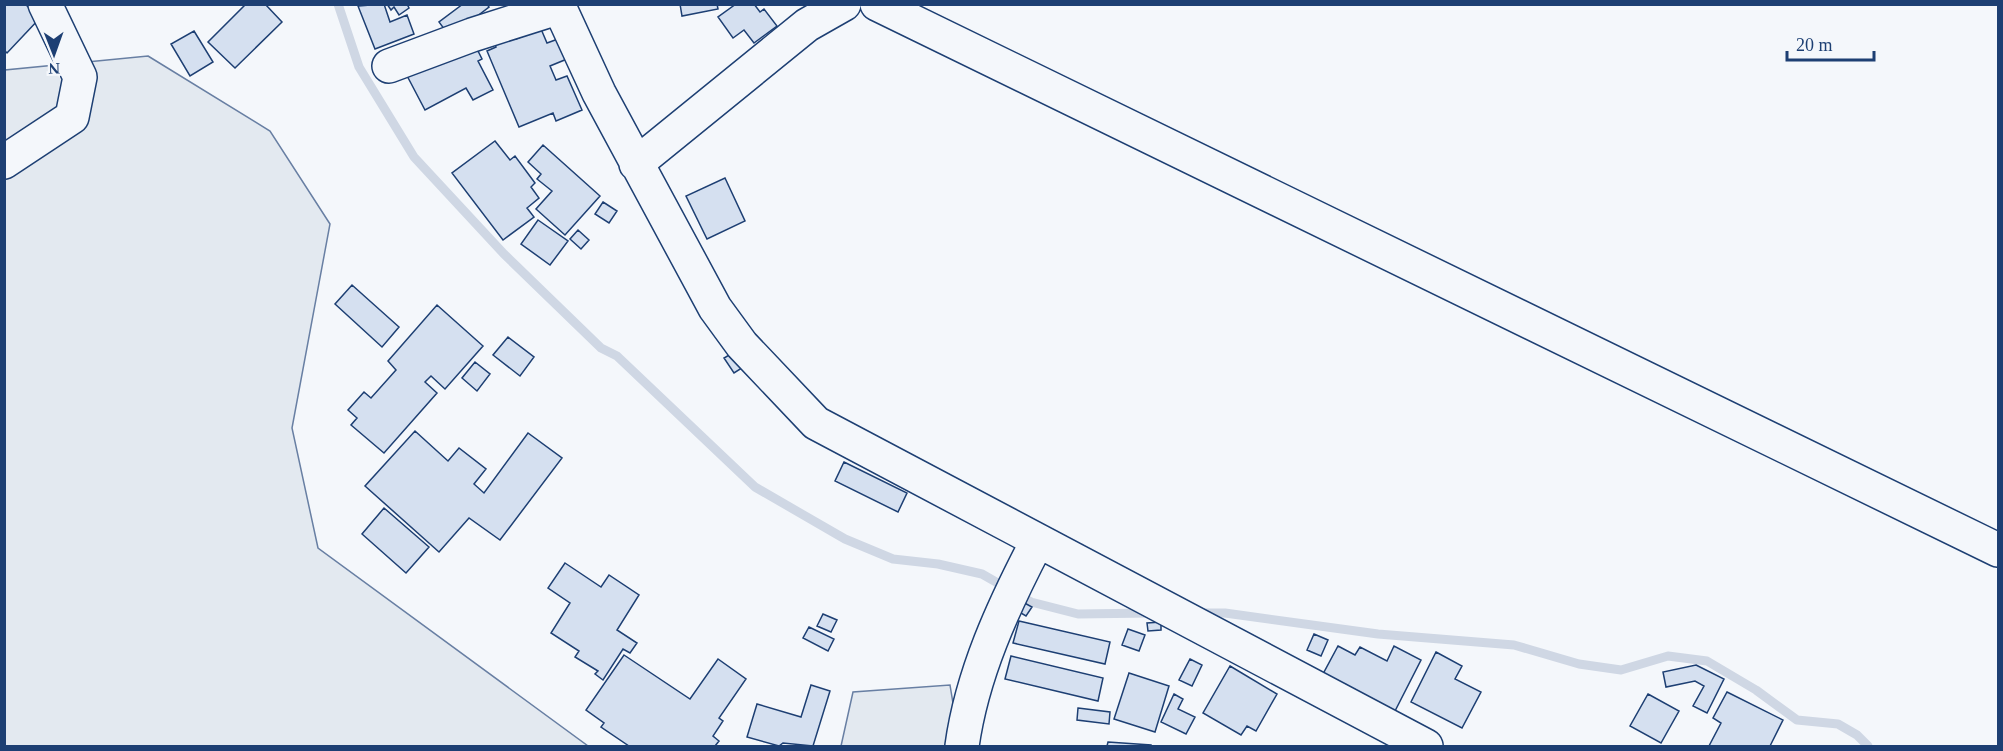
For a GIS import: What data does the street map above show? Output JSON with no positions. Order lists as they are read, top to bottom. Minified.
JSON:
{"scale_bar":"20 m","north":"bottom"}
